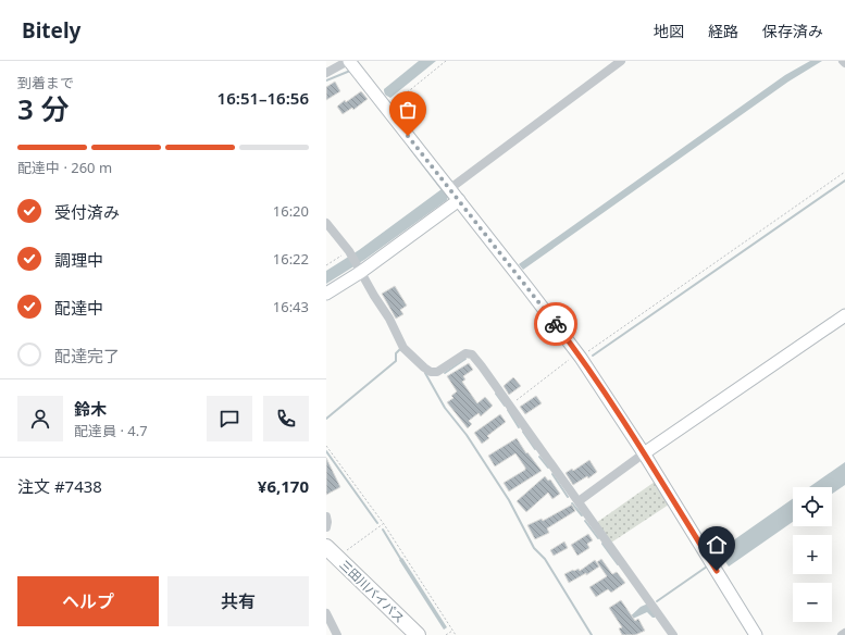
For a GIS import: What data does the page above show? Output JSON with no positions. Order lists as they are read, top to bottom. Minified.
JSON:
{"streets":{"highway":["三田川バイパス"]},"page":{"header":"Bitely","nav":["地図","経路","保存済み"],"heading":["3 分","到着まで","16:51–16:56"],"panel":["鈴木","配達員 · 4.7","注文 #7438","¥6,170"],"bar":"配達中 · 260 m","list":[["受付済み","16:20"],["調理中","16:22"],["配達中","16:43"],"配達完了"],"map_buttons":["+","−"],"buttons":["ヘルプ","共有"]}}
